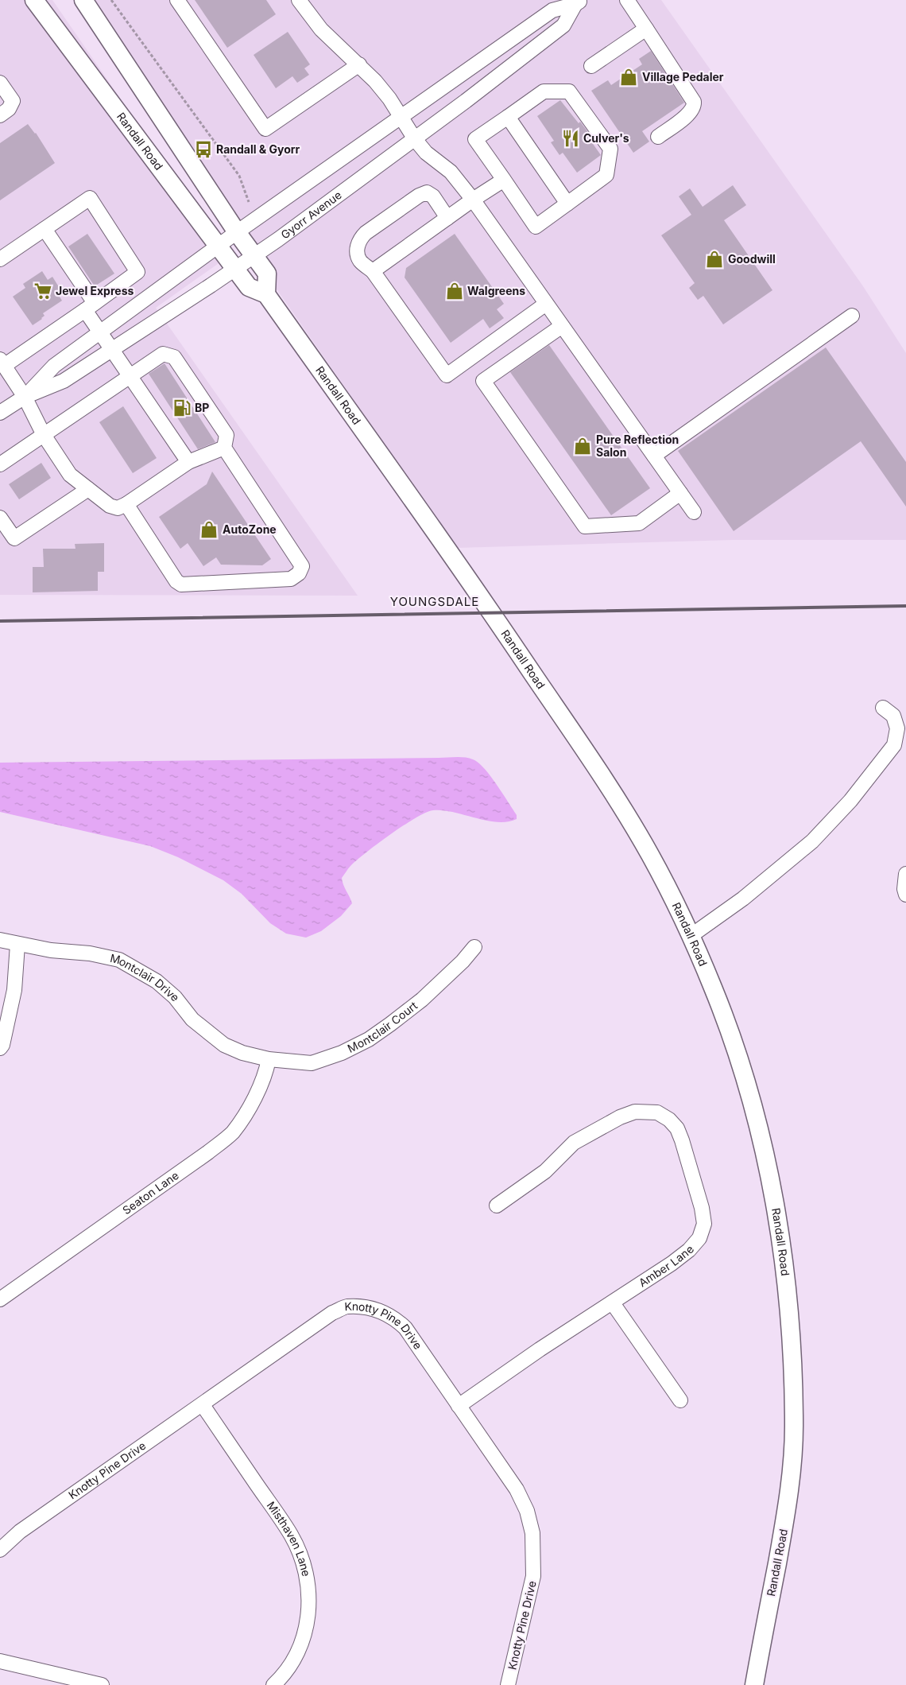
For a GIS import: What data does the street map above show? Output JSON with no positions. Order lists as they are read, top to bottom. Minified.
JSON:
{"streets":{"main road":["Randall Road"],"street":["Gyorr Avenue","Montclair Drive","Montclair Court","Seaton Lane","Amber Lane","Knotty Pine Drive","Misthaven Lane"]},"crossings":[["Randall Road","Gyorr Avenue"],["Montclair Drive","Montclair Court"],["Montclair Drive","Seaton Lane"],["Montclair Court","Seaton Lane"],["Amber Lane","Knotty Pine Drive"],["Knotty Pine Drive","Misthaven Lane"]],"districts":["YOUNGSDALE"],"places":{"shop":["Village Pedaler","Goodwill","Walgreens","Pure Reflection Salon","AutoZone"],"restaurant":["Culver's"],"bus stop":["Randall & Gyorr"],"supermarket":["Jewel Express"],"fuel station":["BP"]}}
